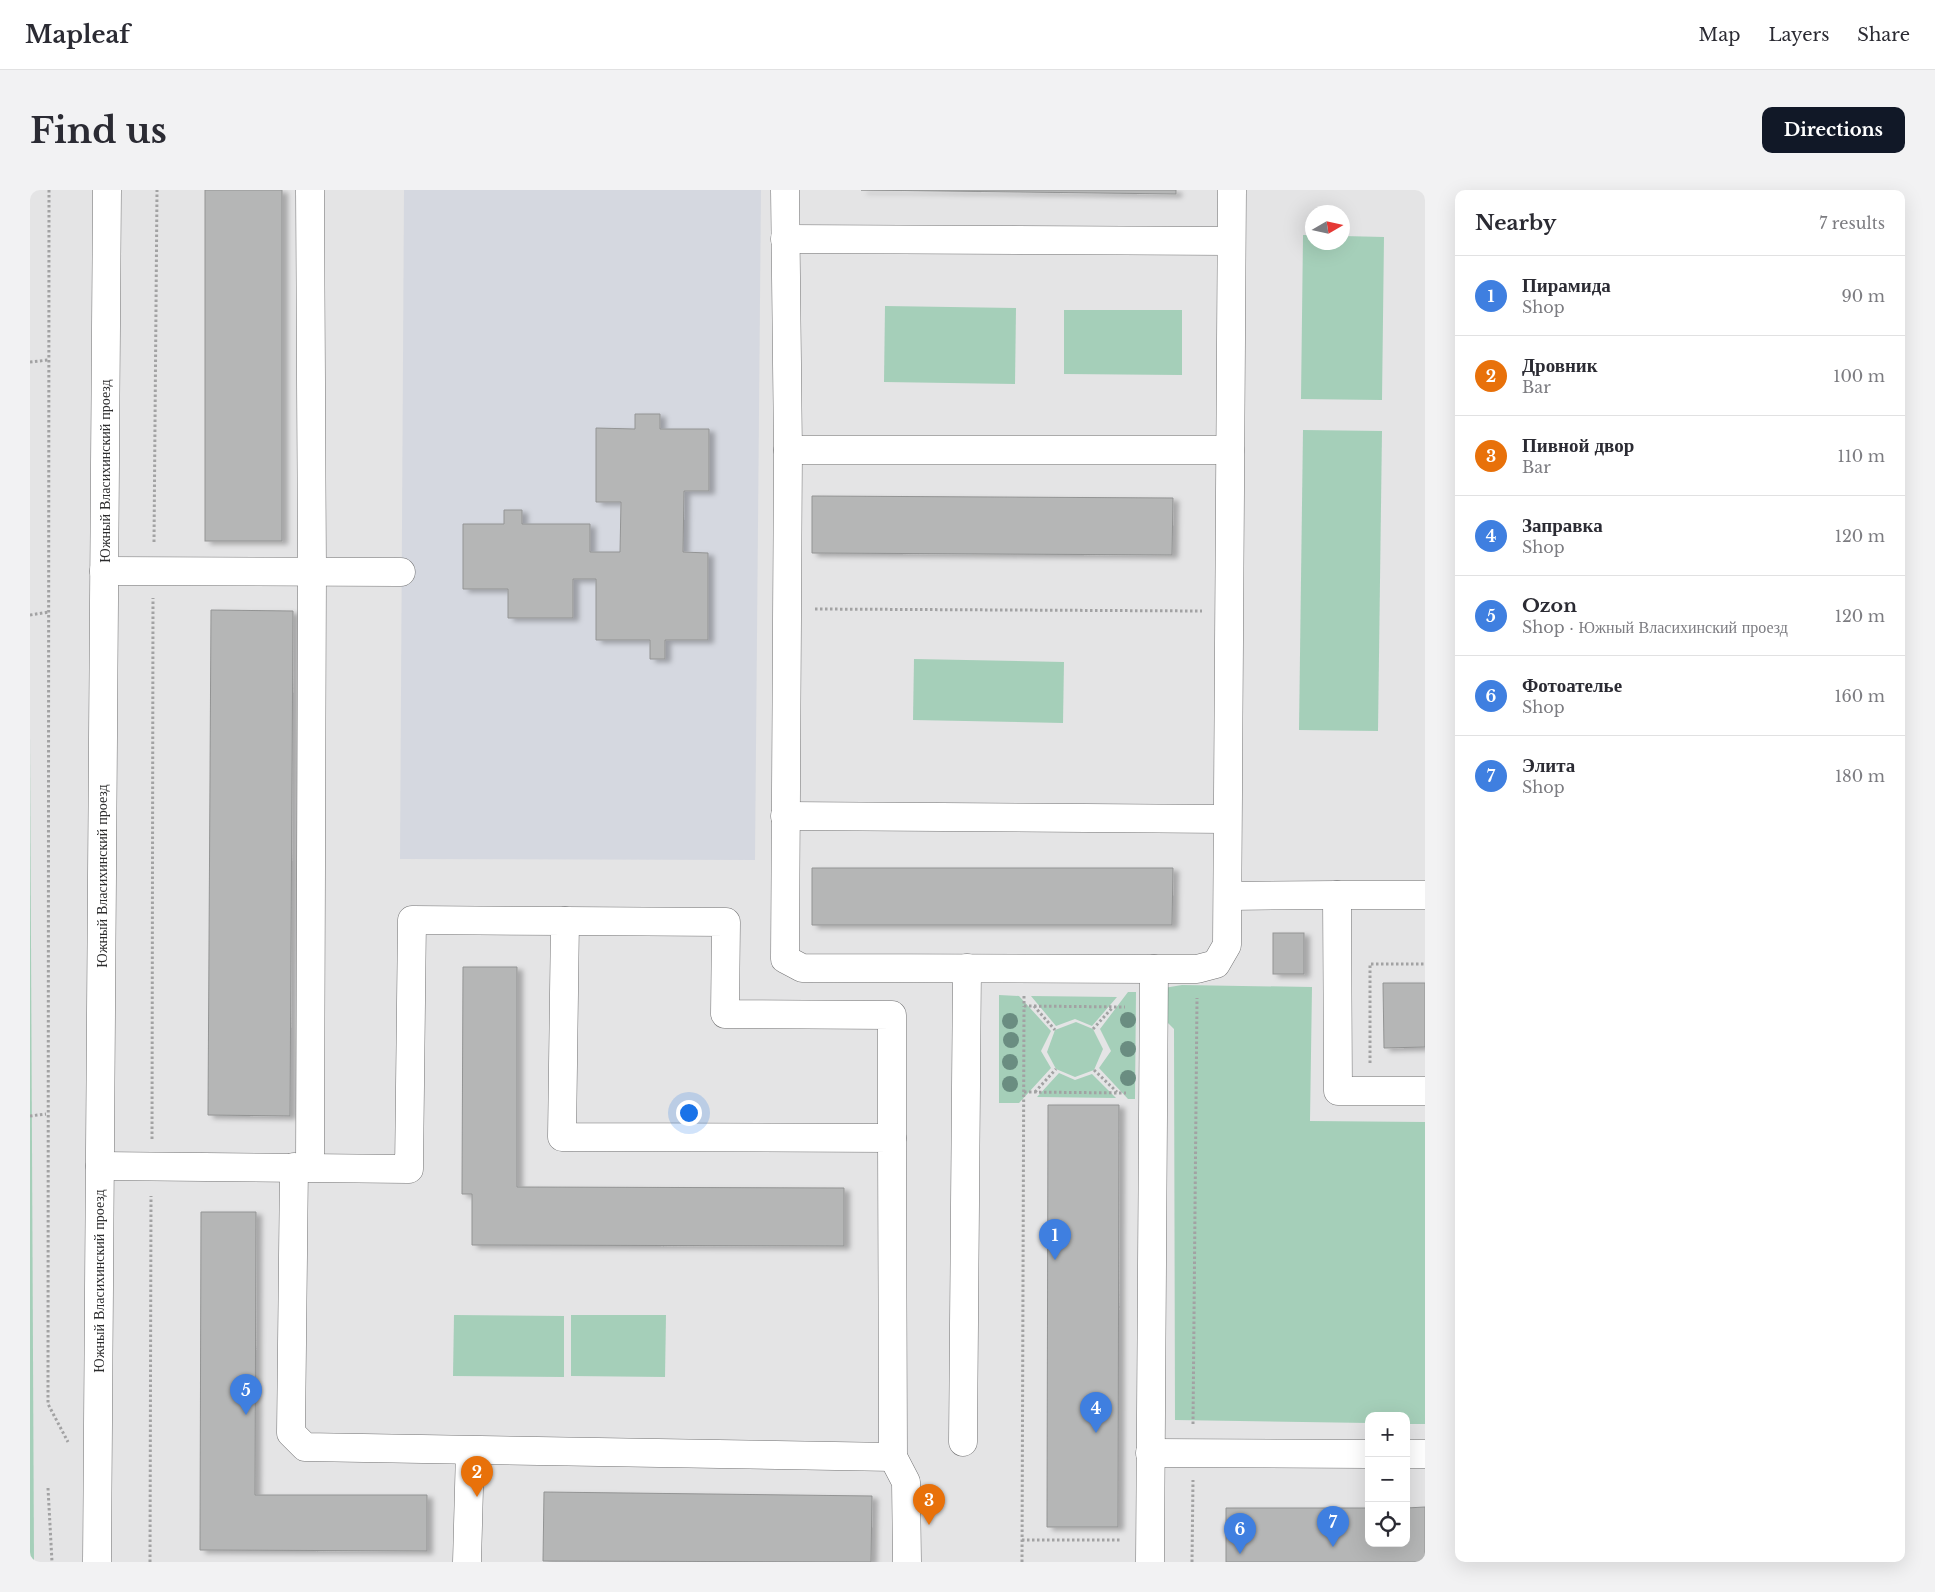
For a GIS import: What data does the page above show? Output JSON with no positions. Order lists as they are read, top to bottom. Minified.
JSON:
{"streets":{"street":["Южный Власихинский проезд"]},"north":"right","page":{"header":"Mapleaf","nav":["Map","Layers","Share"],"buttons":"Directions","title":"Find us","heading":["Nearby","7 results"],"list":[{"mark":"1","name":"Пирамида","note":"Shop","value":"90 m"},{"mark":"2","name":"Дровник","note":"Bar","value":"100 m"},{"mark":"3","name":"Пивной двор","note":"Bar","value":"110 m"},{"mark":"4","name":"Заправка","note":"Shop","value":"120 m"},{"mark":"5","name":"Ozon","note":"Shop · Южный Власихинский проезд","value":"120 m"},{"mark":"6","name":"Фотоателье","note":"Shop","value":"160 m"},{"mark":"7","name":"Элита","note":"Shop","value":"180 m"}],"pins":["1","5","4","2","3","7","6"],"map_buttons":["+","−"]}}
